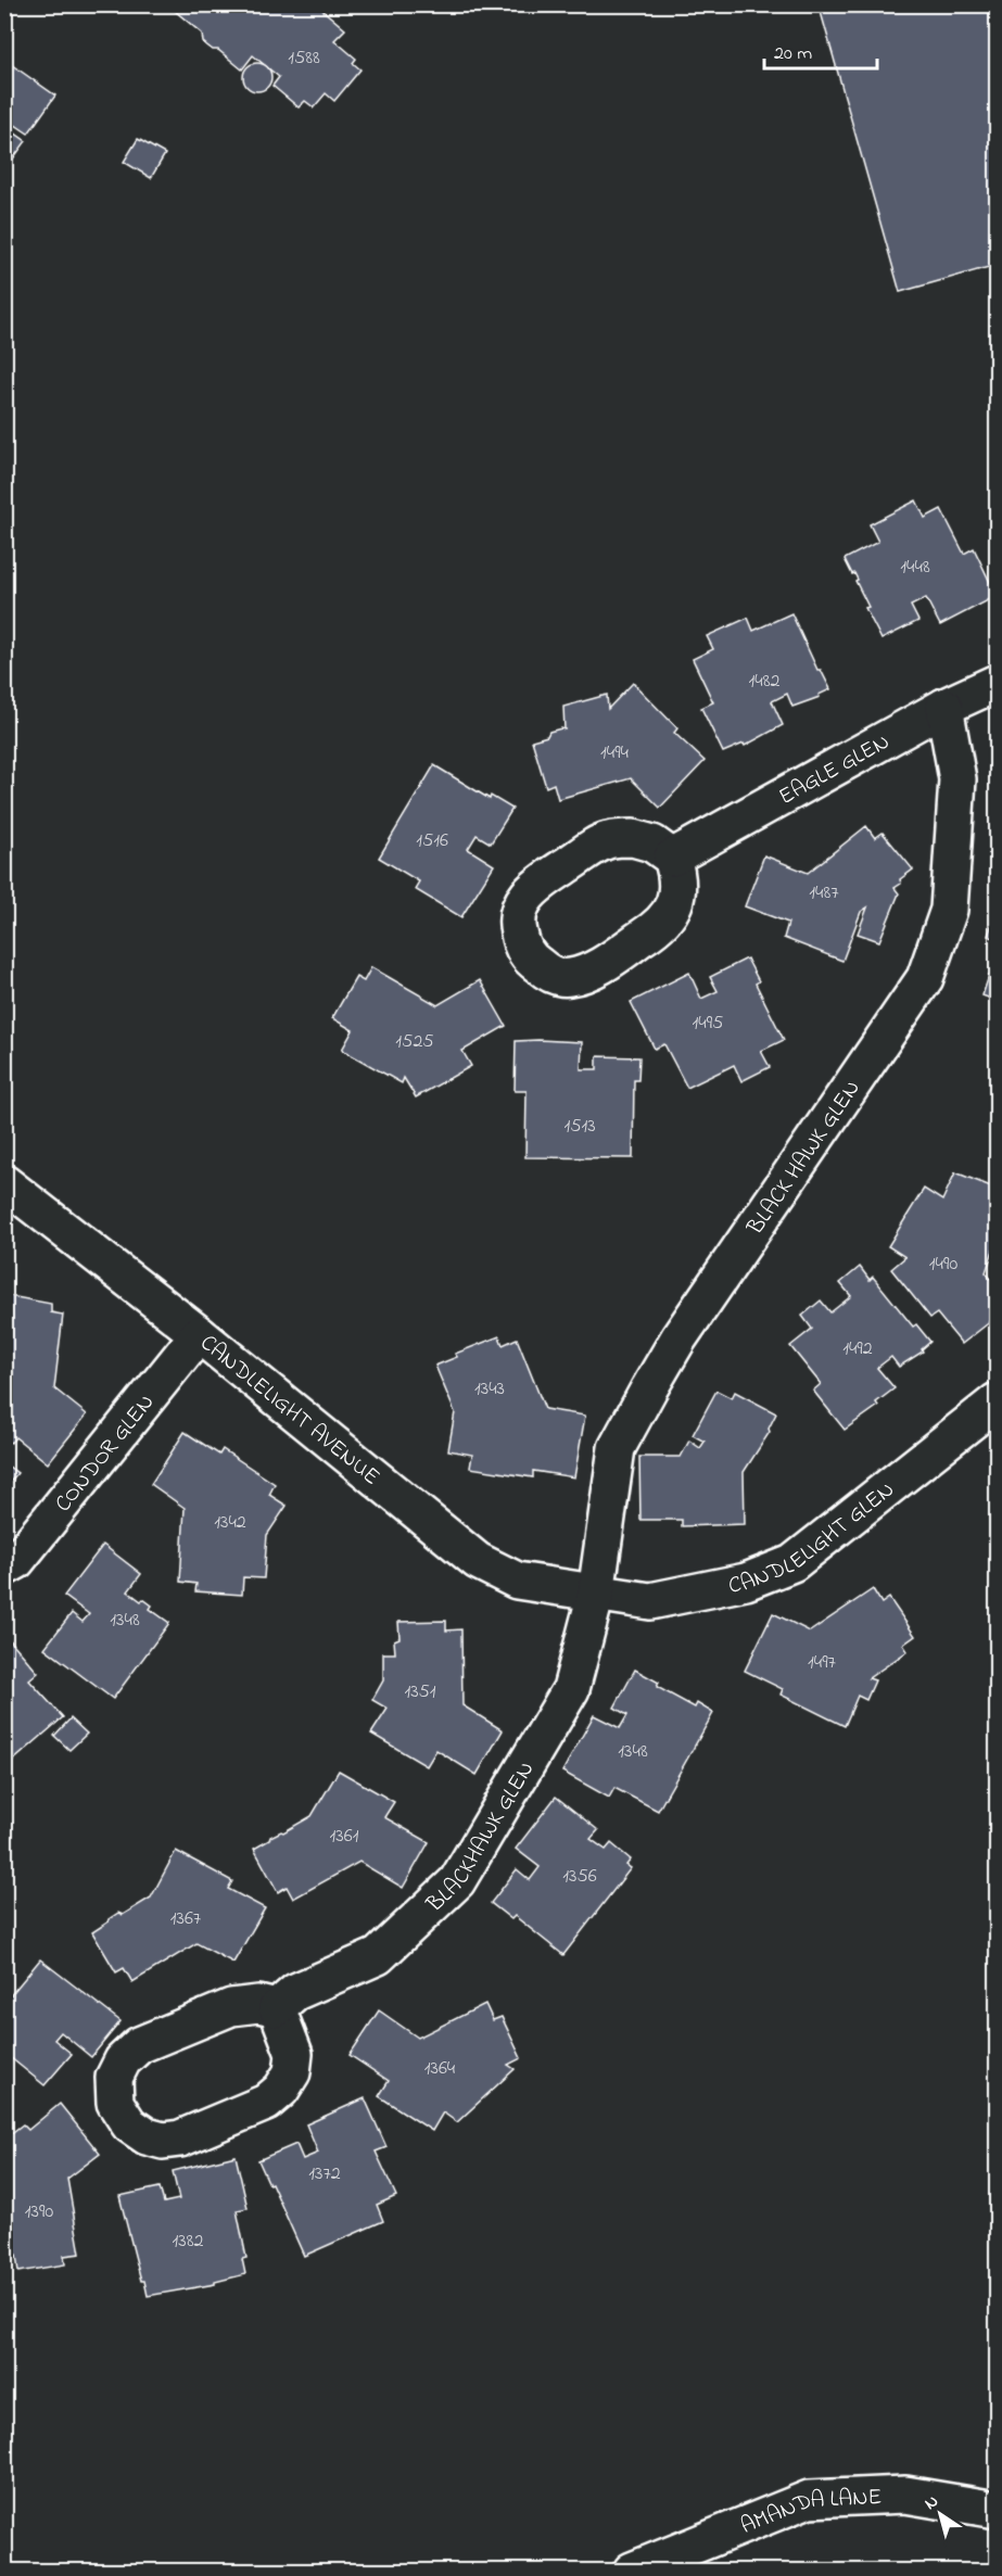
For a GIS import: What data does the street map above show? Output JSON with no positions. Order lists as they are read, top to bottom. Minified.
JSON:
{"streets":{"street":["EAGLE GLEN","BLACK HAWK GLEN","CANDLELIGHT AVENUE","CONDOR GLEN","CANDLELIGHT GLEN","BLACKHAWK GLEN","AMANDA LANE"]},"crossings":[["EAGLE GLEN","BLACK HAWK GLEN"],["BLACK HAWK GLEN","CANDLELIGHT AVENUE"],["BLACK HAWK GLEN","CANDLELIGHT GLEN"],["BLACK HAWK GLEN","BLACKHAWK GLEN"],["CANDLELIGHT AVENUE","CONDOR GLEN"],["CANDLELIGHT AVENUE","CANDLELIGHT GLEN"],["CANDLELIGHT AVENUE","BLACKHAWK GLEN"],["CANDLELIGHT GLEN","BLACKHAWK GLEN"]],"house_numbers":["1588","1448","1482","1494","1516","1487","1495","1525","1513","1490","1492","1343","1342","1348","1497","1351","1348","1361","1356","1367","1364","1372","1390","1382"],"scale_bar":"20 m","north":"top left"}
